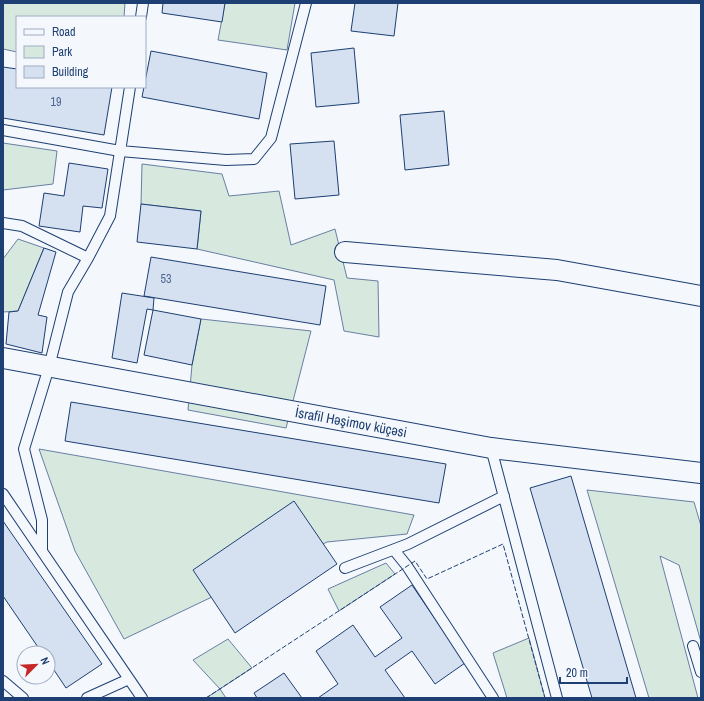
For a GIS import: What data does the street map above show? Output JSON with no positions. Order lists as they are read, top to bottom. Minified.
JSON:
{"streets":{"street":["İsrafil Həşimov küçəsi"]},"house_numbers":["19","53"],"legend":["Road","Park","Building"],"scale_bar":"20 m","north":"top right"}
